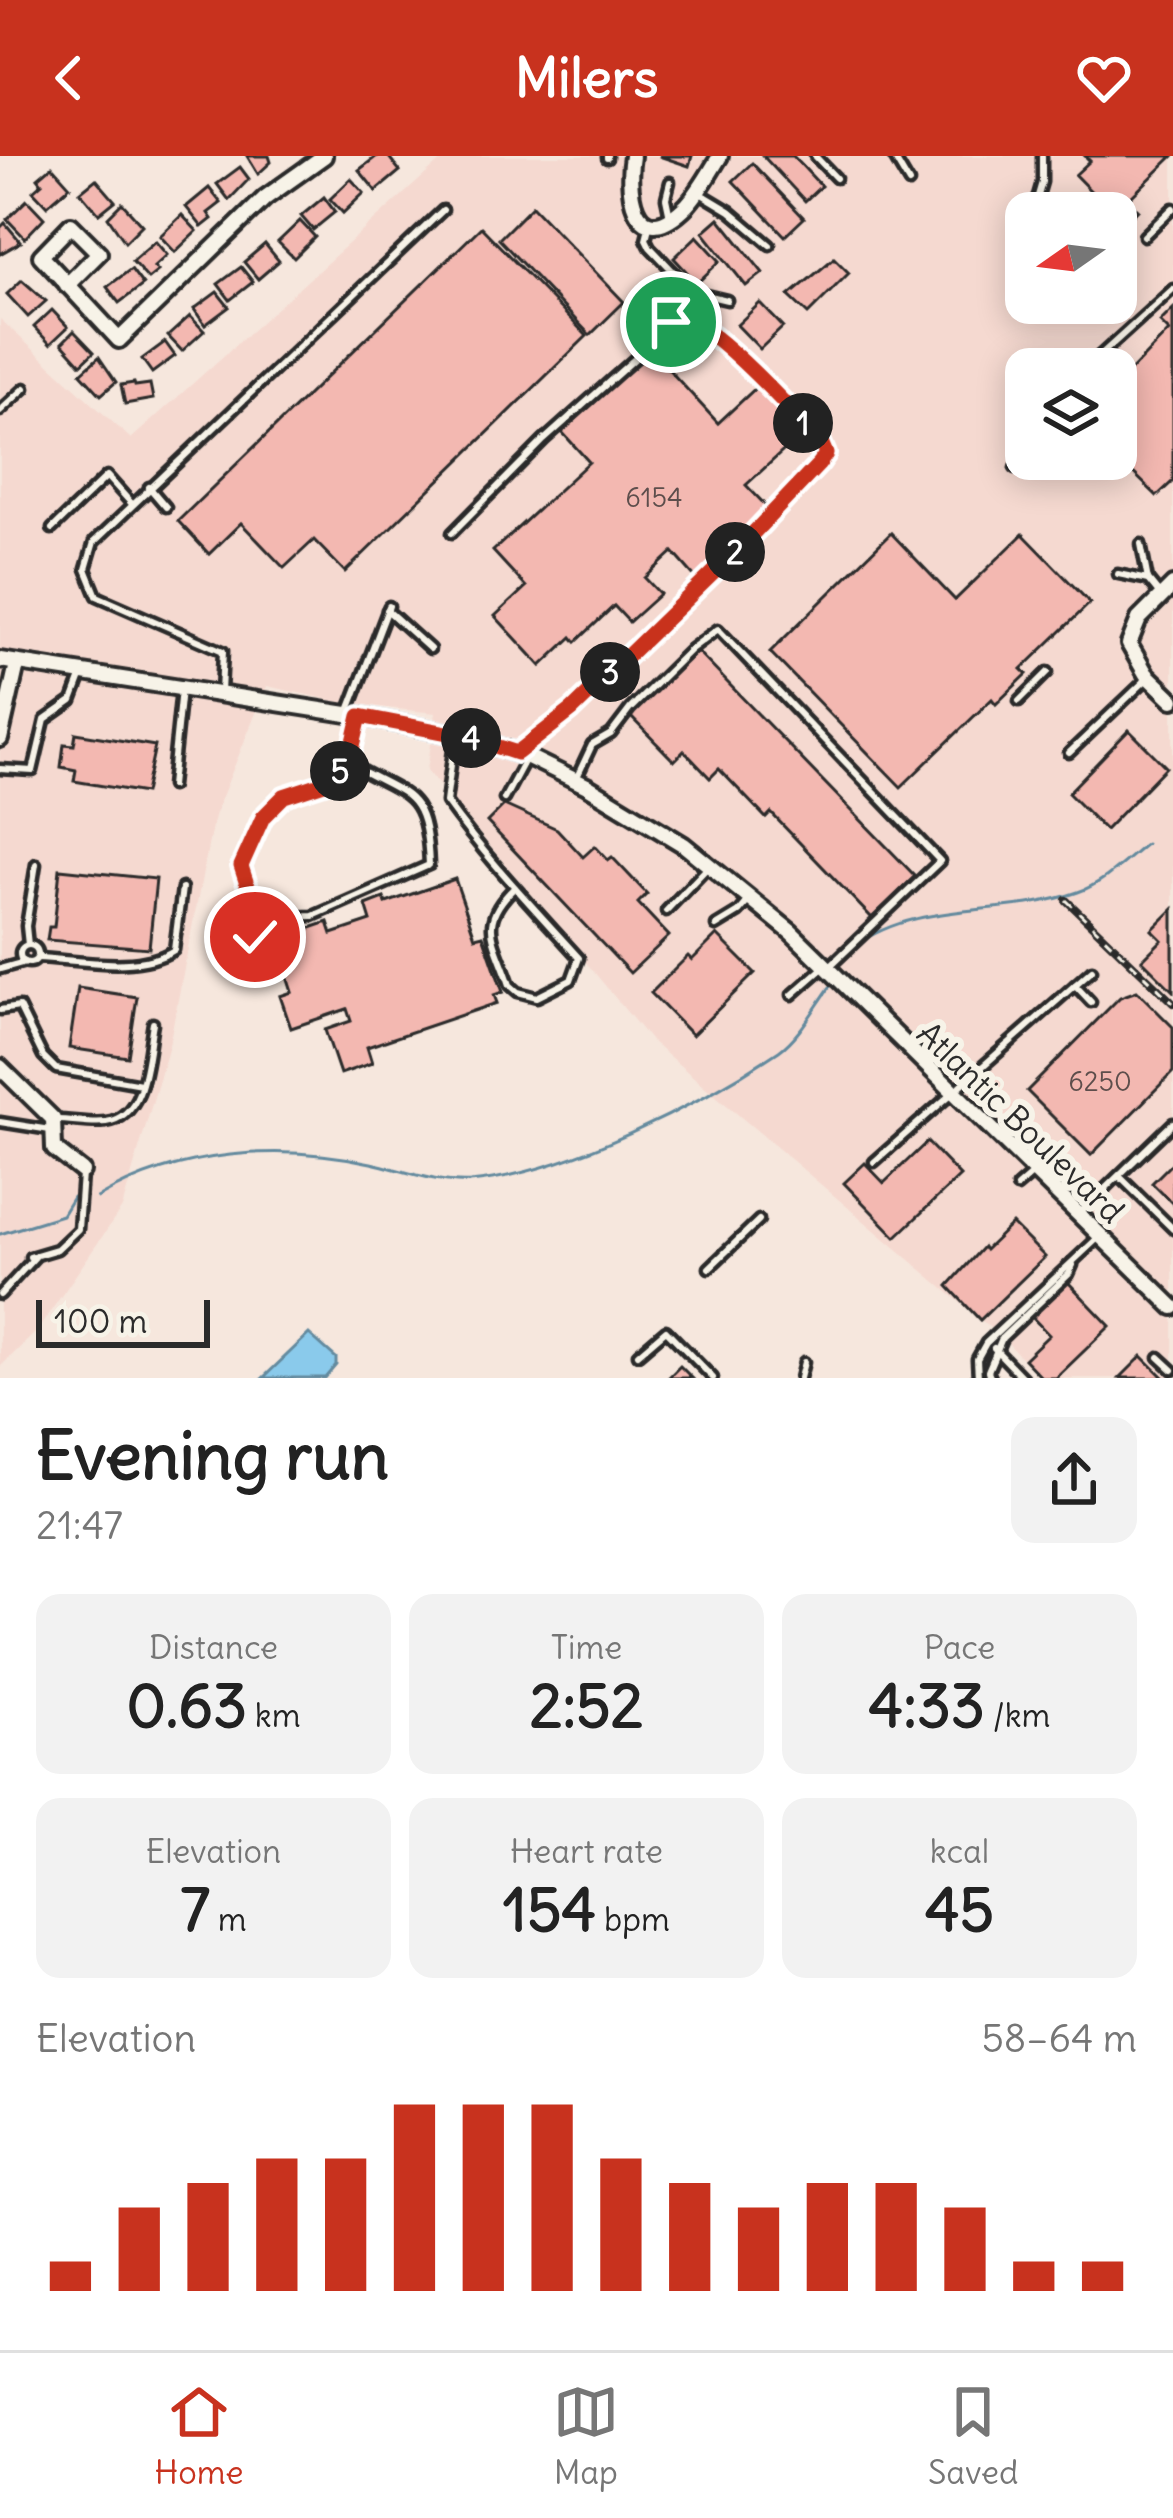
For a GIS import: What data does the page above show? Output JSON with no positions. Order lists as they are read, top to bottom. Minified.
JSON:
{"streets":{"street":["Atlantic Boulevard"]},"house_numbers":["6154","6250"],"scale_bar":"100 m","north":"left","page":{"header":"Milers","pins":["1","2","3","4","5"],"scale":"100 m","heading":["Evening run","21:47"],"stats":[["Distance","0.63 km"],["Time","2:52"],["Pace","4:33 /km"],["Elevation","7 m"],["Heart rate","154 bpm"],["kcal","45"]],"chart":["Elevation","58–64 m"],"tabs":["Home","Map","Saved"]}}
